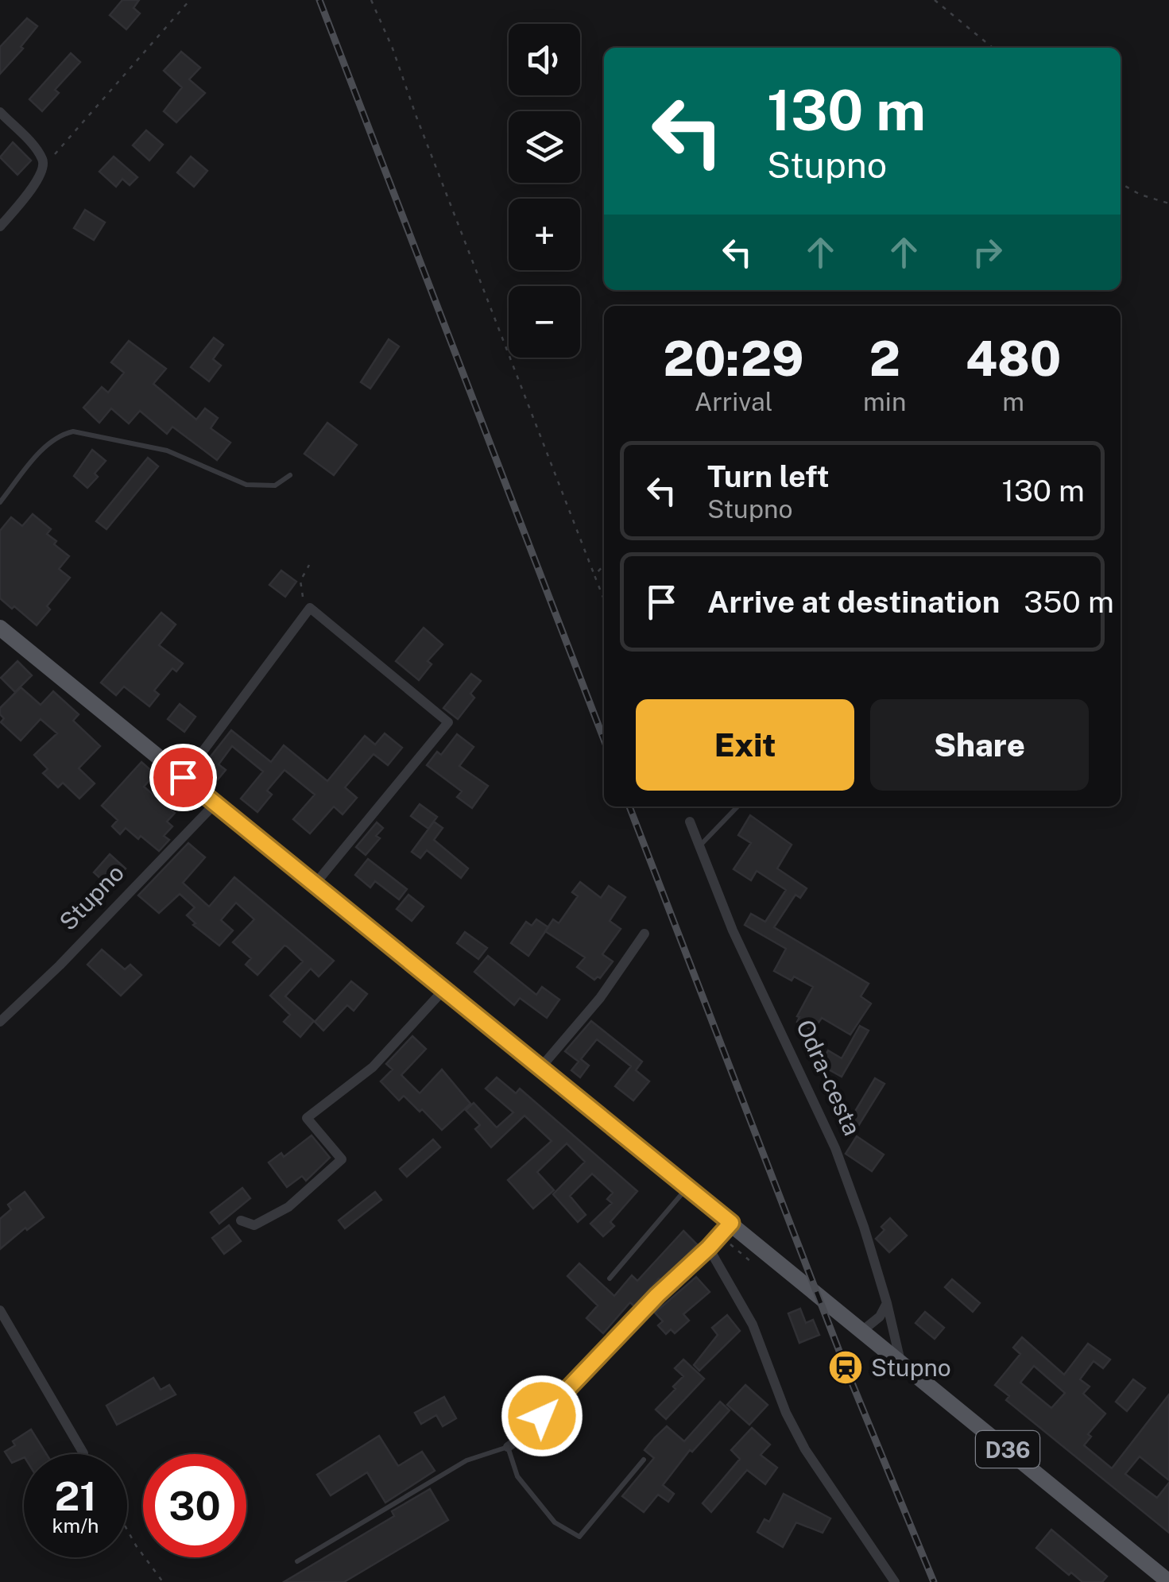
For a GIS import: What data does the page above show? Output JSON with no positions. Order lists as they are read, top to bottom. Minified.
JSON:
{"streets":{"main road":["D36"],"street":["Stupno","Odra-cesta"]},"crossings":[["Stupno","D36"],["Odra-cesta","D36"]],"places":{"station":["Stupno"]},"page":{"map_buttons":["+","−"],"turn":["130 m","Stupno"],"eta":["20:29","Arrival","2","min","480","m"],"list":[{"name":"Turn left","note":"Stupno","value":"130 m"},{"name":"Arrive at destination","value":"350 m"}],"buttons":["Exit","Share"],"speed":"21 km/h","limit":"30"}}
